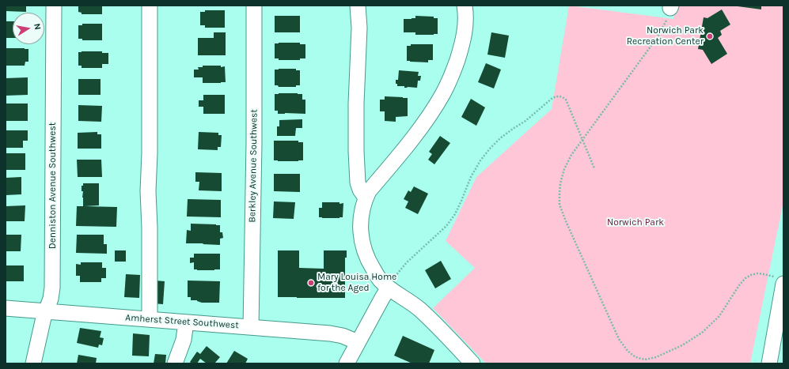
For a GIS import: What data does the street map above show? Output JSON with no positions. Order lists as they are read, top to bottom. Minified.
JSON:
{"streets":{"street":["Berkley Avenue Southwest","Denniston Avenue Southwest","Amherst Street Southwest"]},"crossings":[["Berkley Avenue Southwest","Amherst Street Southwest"],["Denniston Avenue Southwest","Amherst Street Southwest"]],"parks":["Norwich Park"],"places":["Norwich Park Recreation Center","Mary Louisa Home for the Aged"],"north":"right"}
